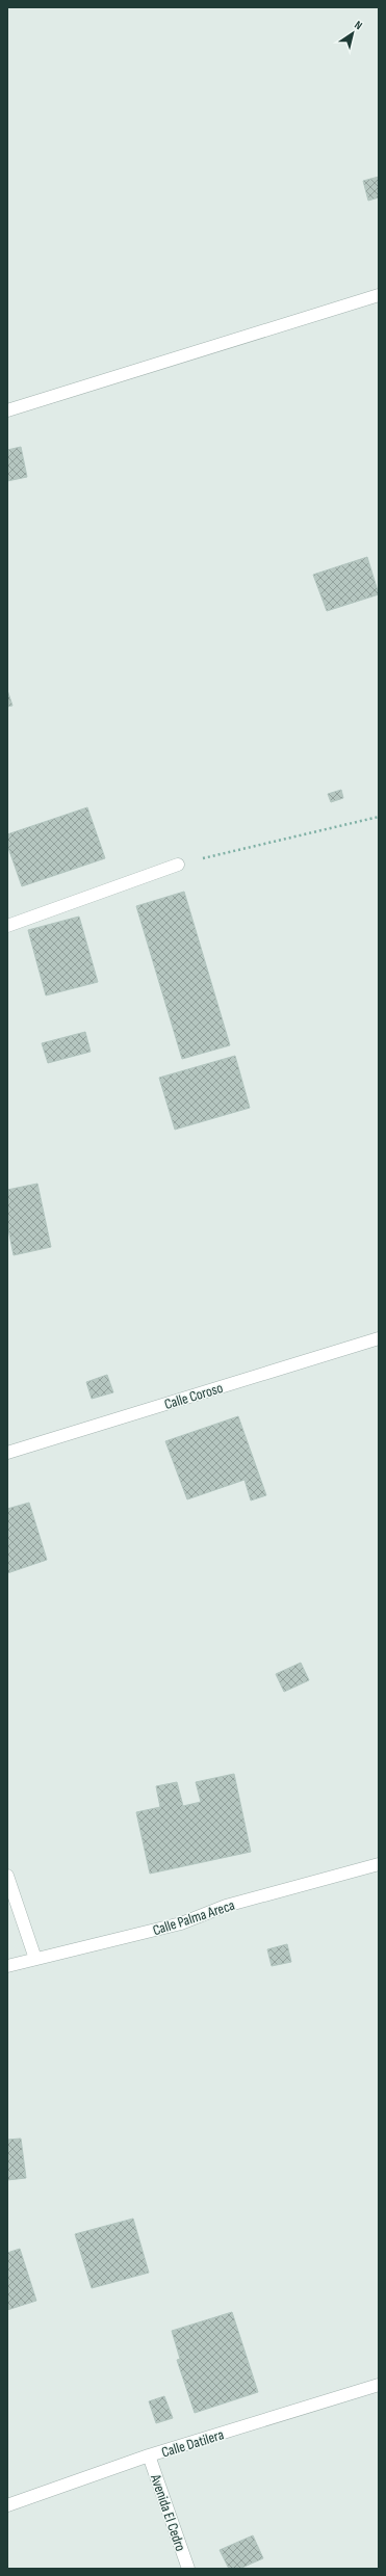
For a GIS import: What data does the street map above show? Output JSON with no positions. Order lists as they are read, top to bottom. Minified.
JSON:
{"streets":{"street":["Calle Coroso","Calle Palma Areca","Calle Datilera","Avenida El Cedro"]},"crossings":[["Calle Datilera","Avenida El Cedro"]],"north":"top right"}
